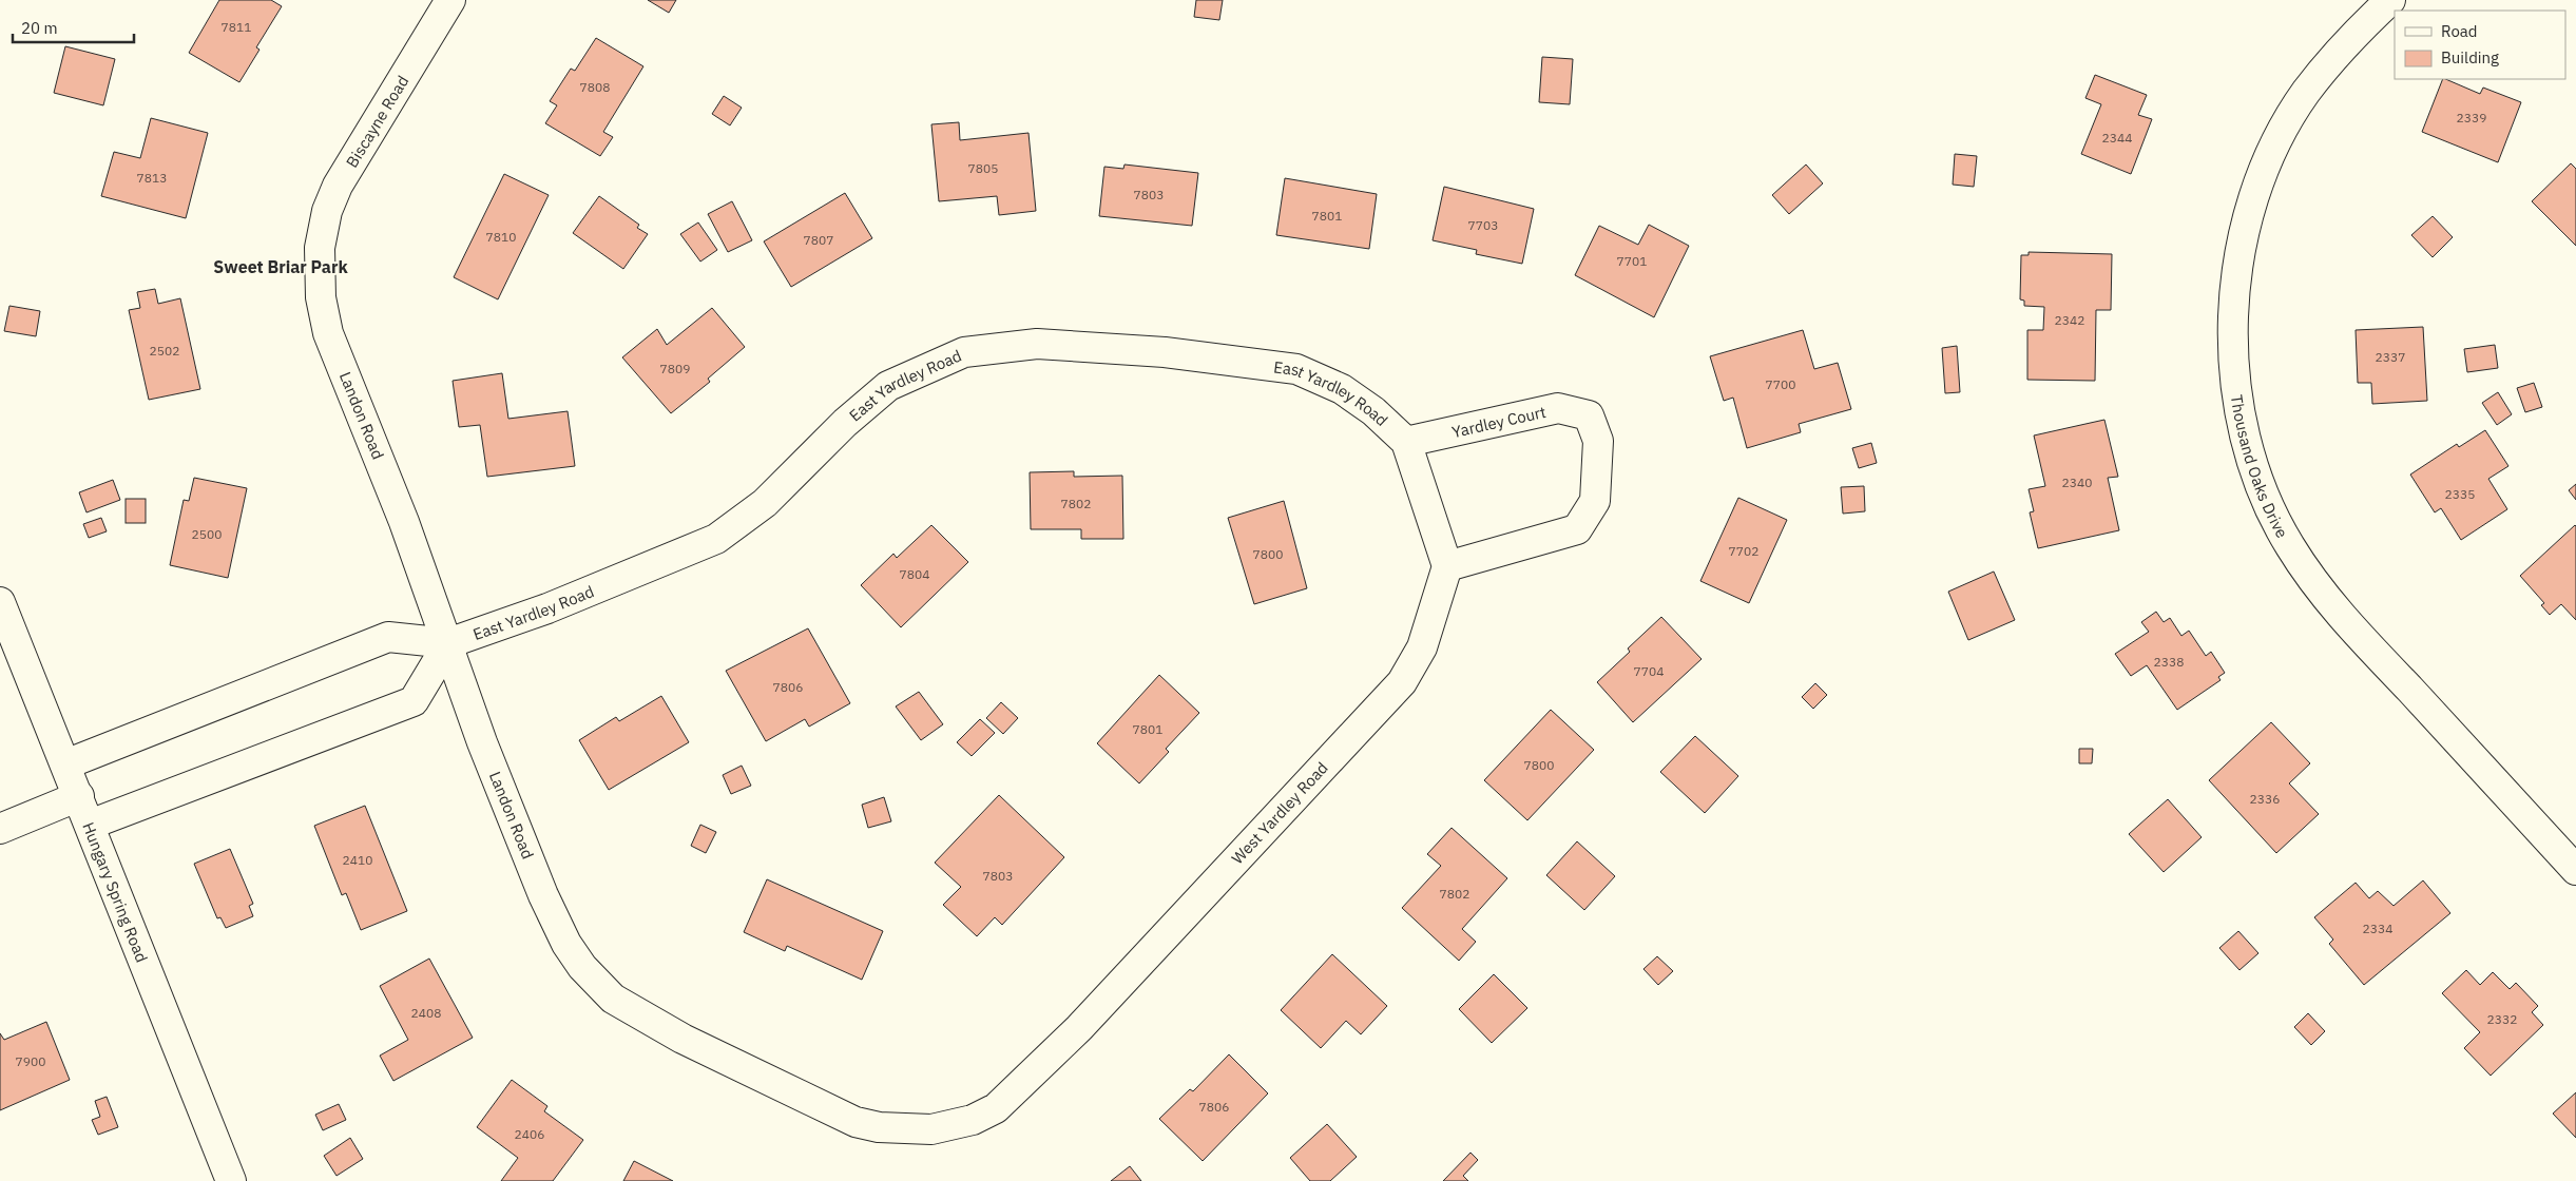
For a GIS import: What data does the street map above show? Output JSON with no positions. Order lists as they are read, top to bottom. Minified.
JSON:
{"streets":{"street":["Biscayne Road","East Yardley Road","Landon Road","Yardley Court","Thousand Oaks Drive","West Yardley Road","Hungary Spring Road"]},"crossings":[["Biscayne Road","Landon Road"],["East Yardley Road","Landon Road"],["East Yardley Road","Yardley Court"],["East Yardley Road","Hungary Spring Road"],["Landon Road","West Yardley Road"],["Yardley Court","West Yardley Road"]],"districts":["Sweet Briar Park"],"house_numbers":["7811","7808","2339","2344","7805","7813","7803","7801","7703","7810","7807","7701","2342","2502","2337","7809","7700","2340","2335","7802","2500","7702","7800","7804","2338","7704","7806","7801","7800","2336","2410","7803","7802","2334","2408","2332","7900","7806","2406"],"legend":["Road","Building"],"scale_bar":"20 m"}
